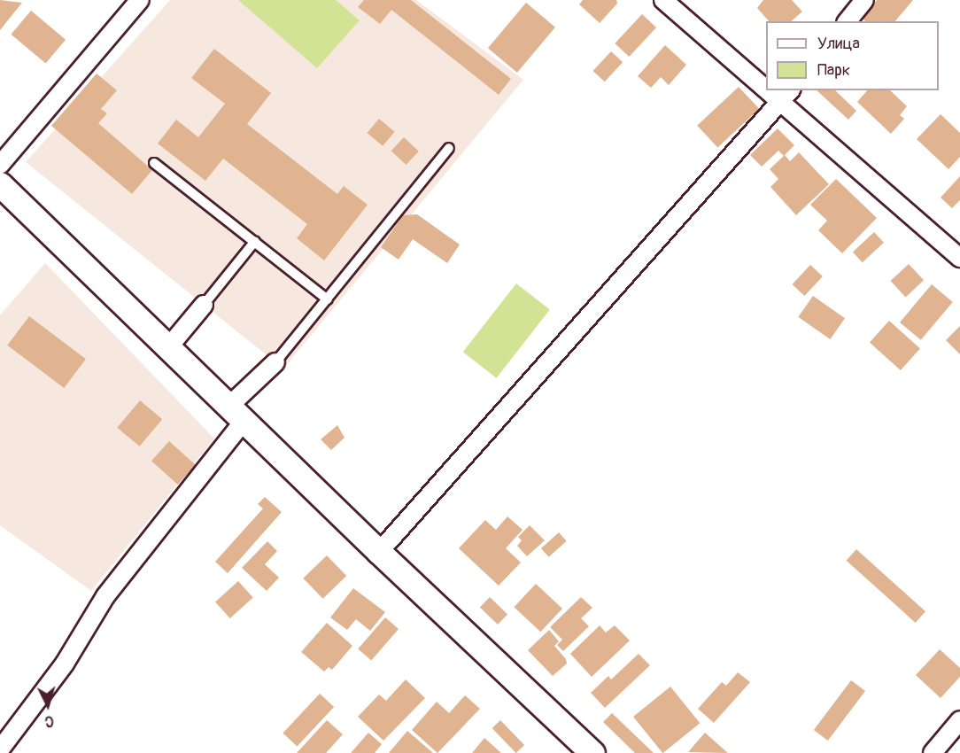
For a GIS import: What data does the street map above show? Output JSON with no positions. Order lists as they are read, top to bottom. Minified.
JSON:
{"legend":["Улица","Парк"],"north":"bottom"}
